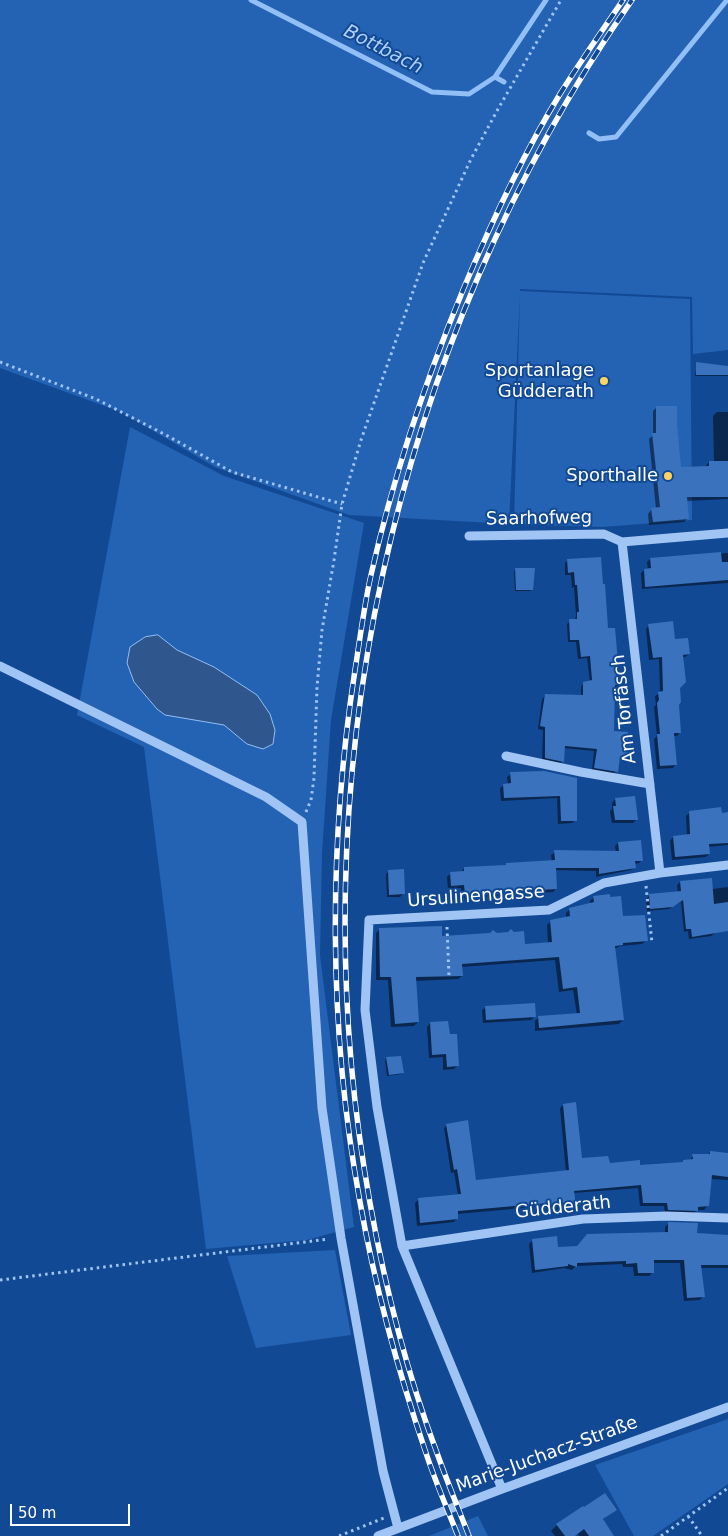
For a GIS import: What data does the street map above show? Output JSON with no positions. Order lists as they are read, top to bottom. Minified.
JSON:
{"streets":{"street":["Saarhofweg","Am Torfäsch","Ursulinengasse","Güdderath","Marie-Juchacz-Straße"]},"crossings":[["Saarhofweg","Am Torfäsch"],["Am Torfäsch","Ursulinengasse"],["Ursulinengasse","Güdderath"]],"water":["Bottbach"],"places":["Sportanlage Güdderath","Sporthalle"],"scale_bar":"50 m"}
